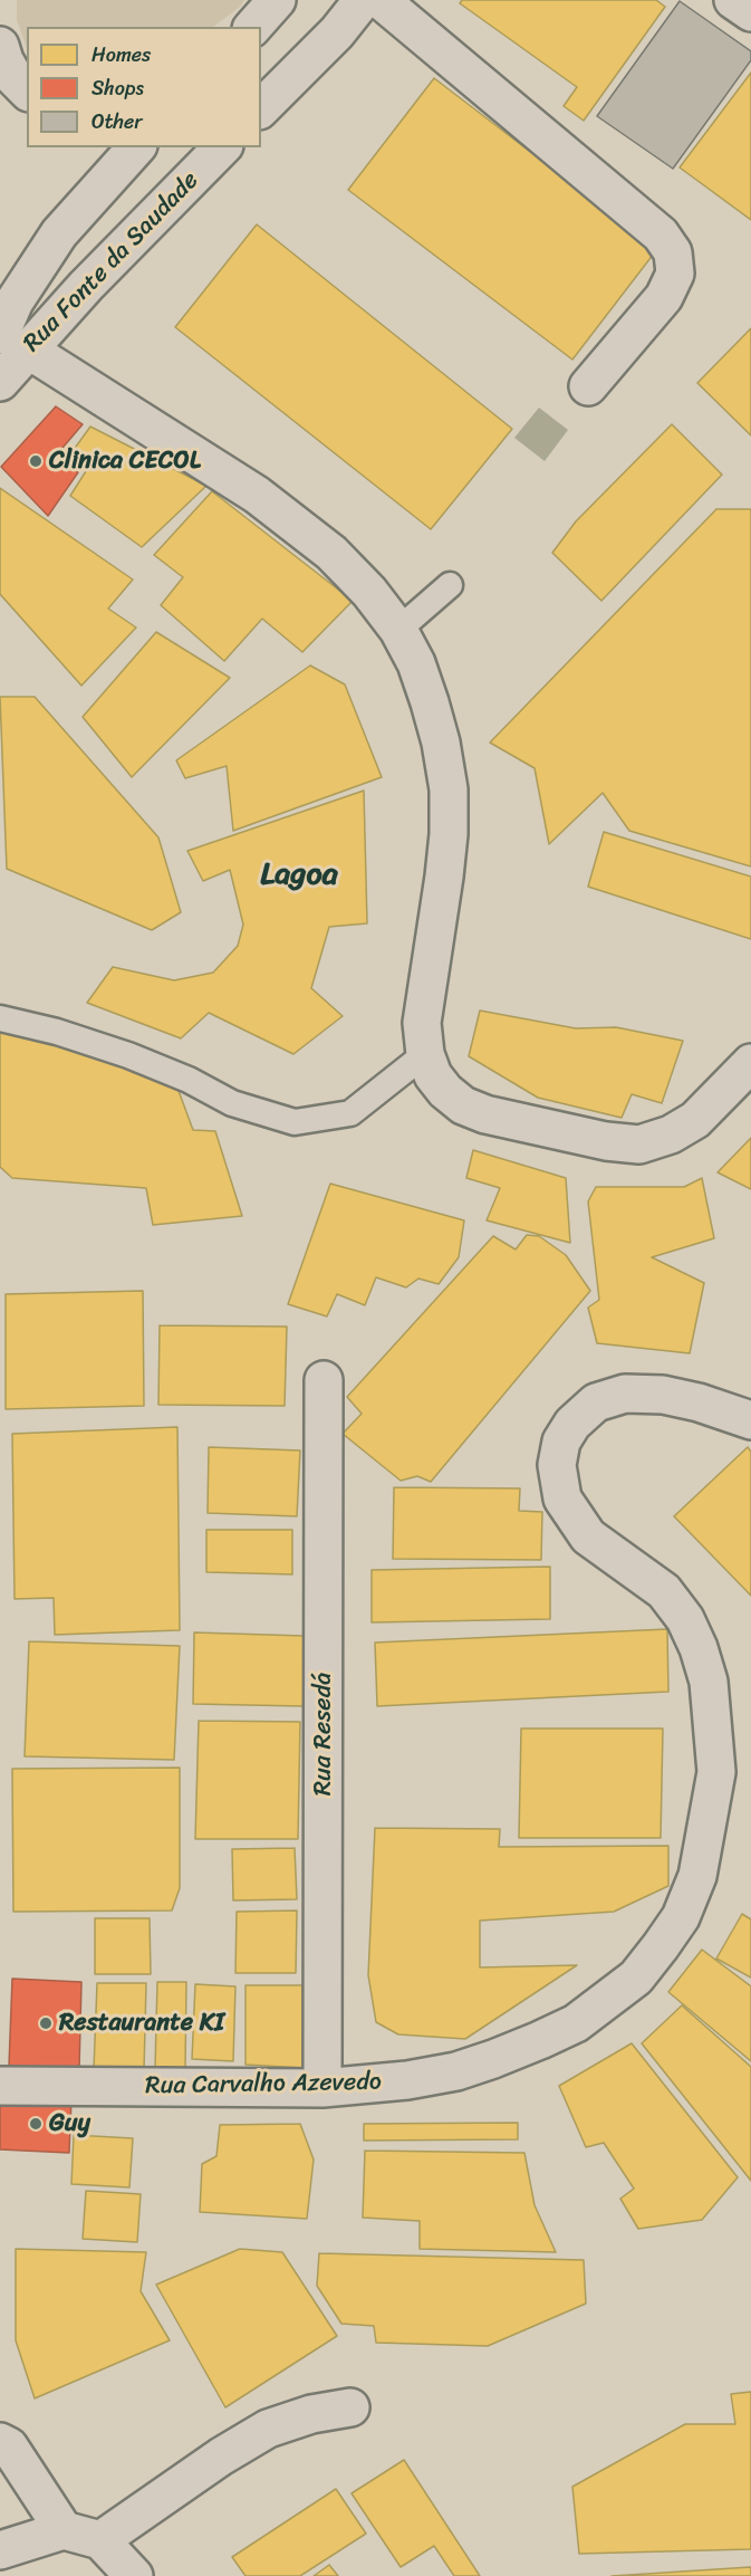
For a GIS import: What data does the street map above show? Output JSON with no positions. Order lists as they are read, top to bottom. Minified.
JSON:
{"streets":{"street":["Rua Fonte da Saudade","Rua Resedá","Rua Carvalho Azevedo"]},"crossings":[["Rua Resedá","Rua Carvalho Azevedo"]],"districts":["Lagoa"],"places":["Clinica CECOL","Restaurante KI","Guy"],"legend":["Homes","Shops","Other"]}
